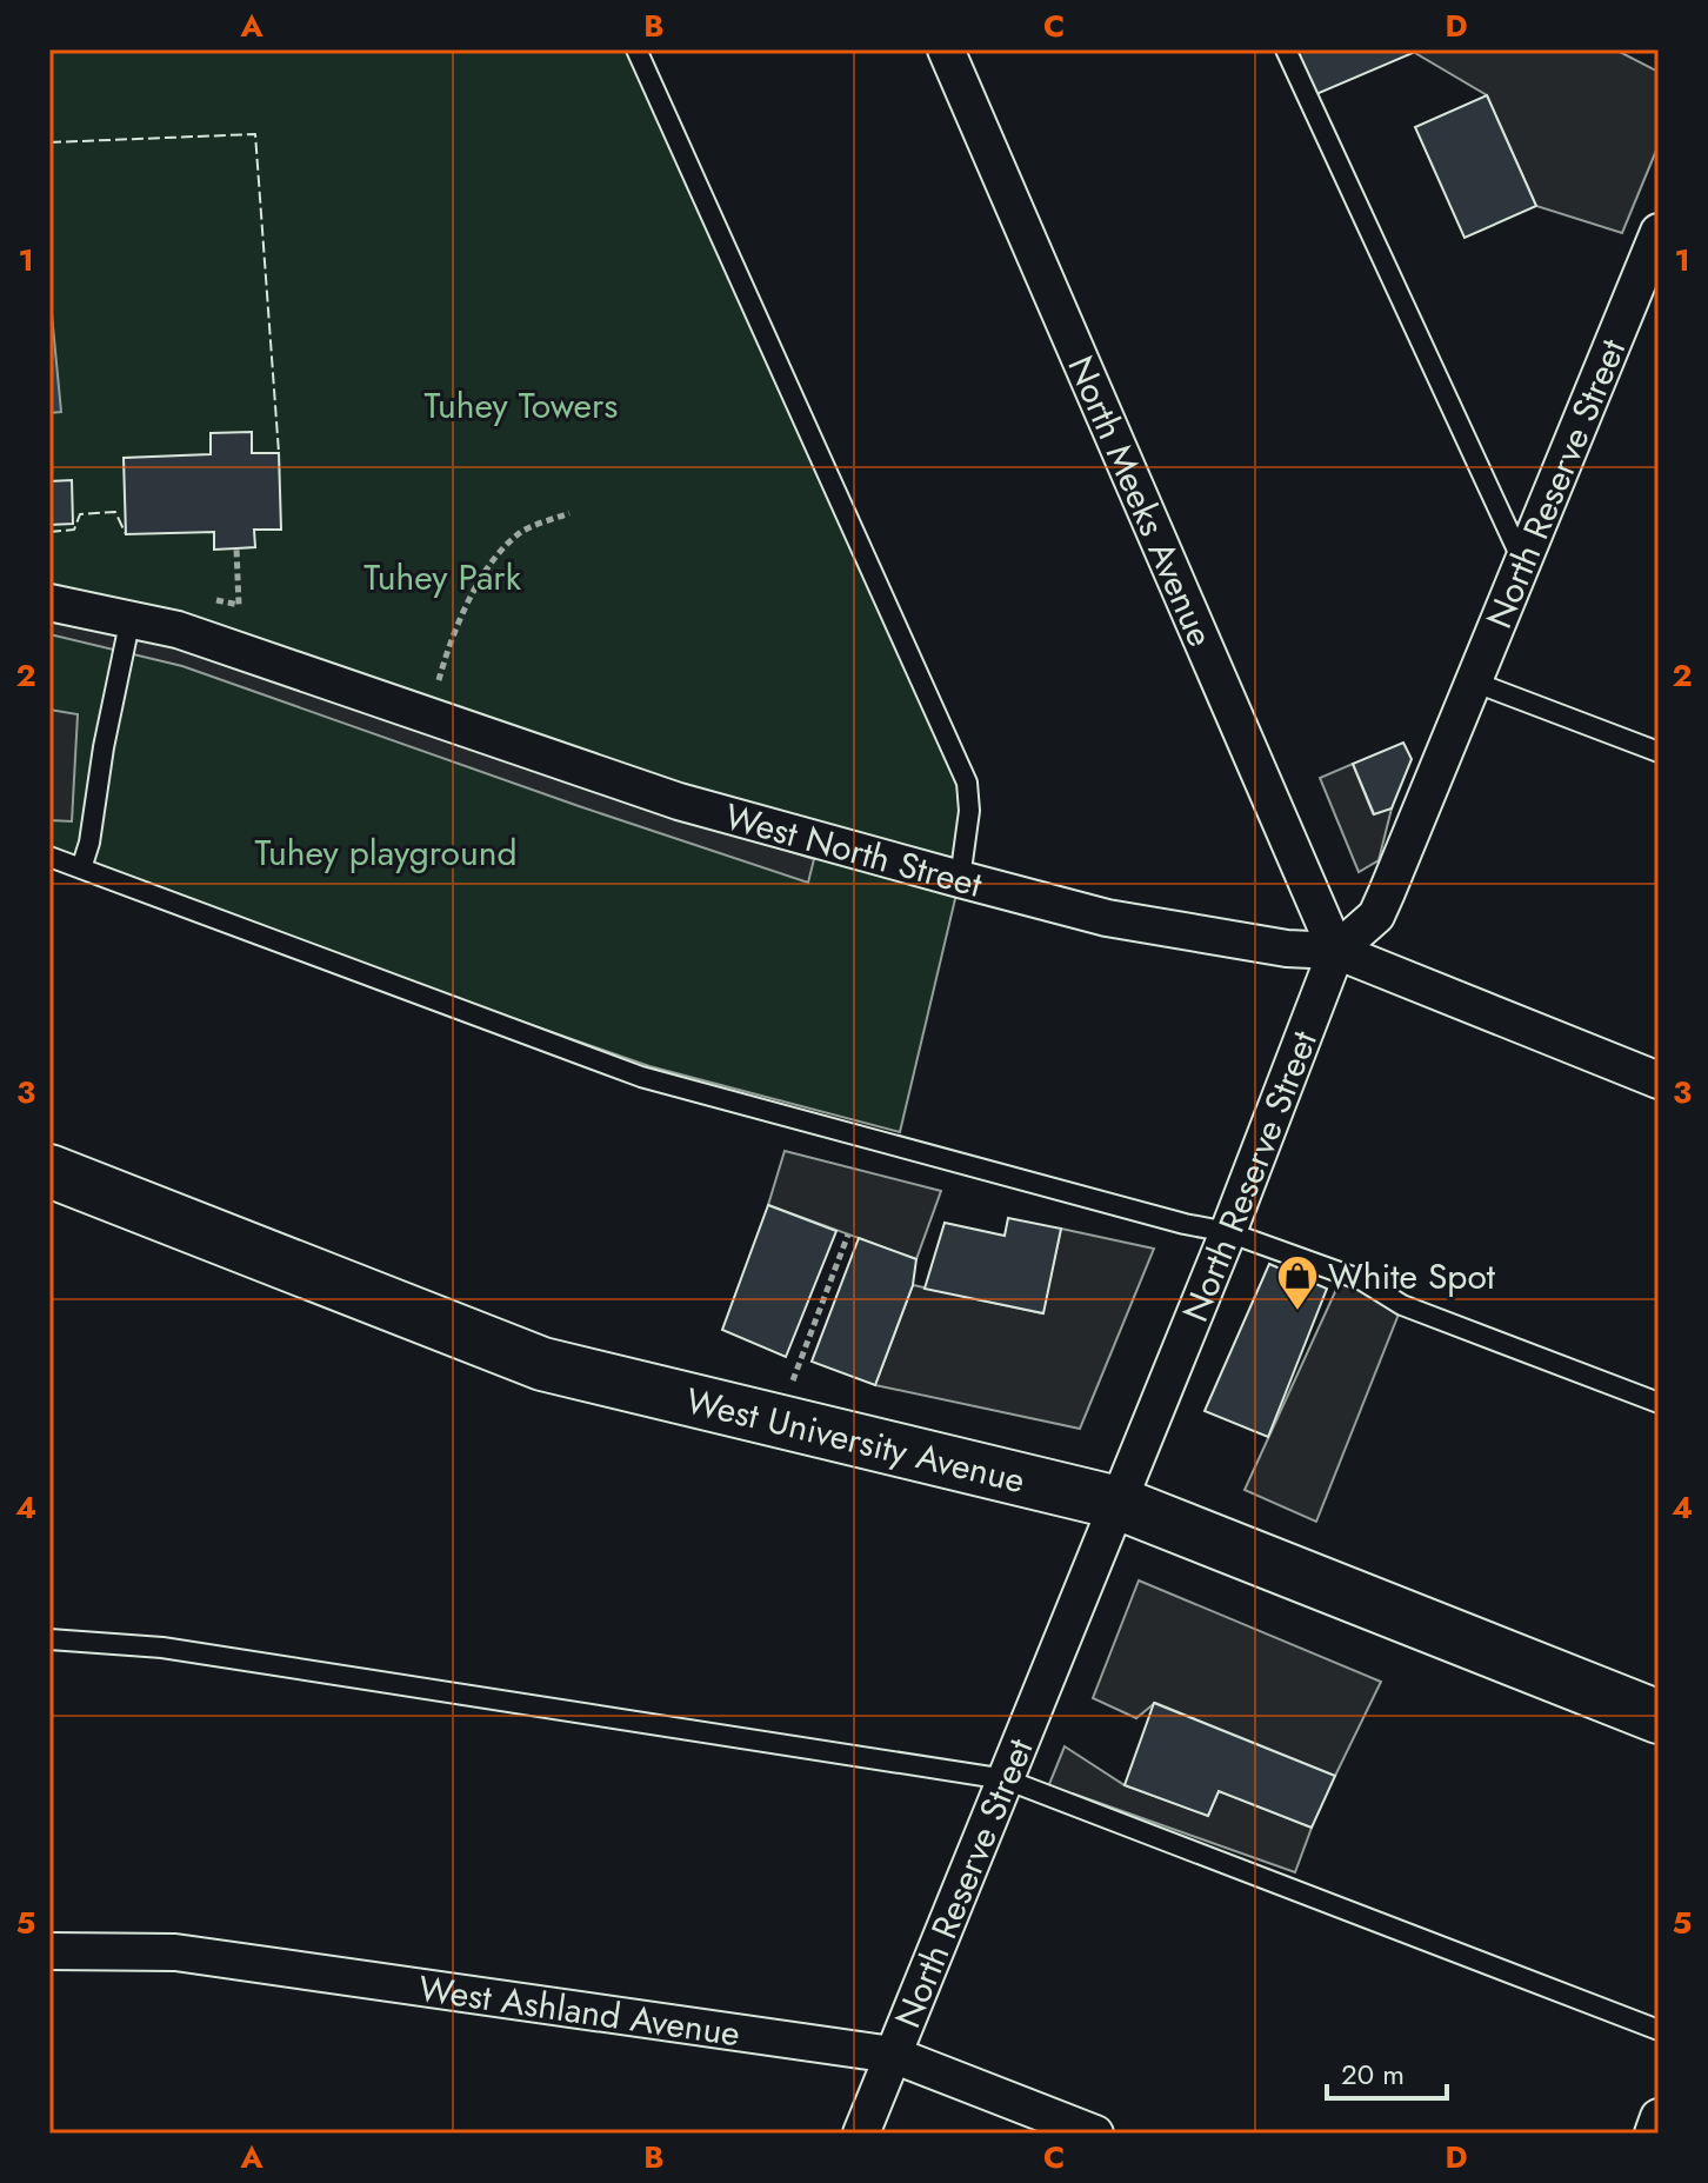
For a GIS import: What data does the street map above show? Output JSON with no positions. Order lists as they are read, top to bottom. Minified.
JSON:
{"streets":{"street":["North Reserve Street","North Meeks Avenue","West North Street","West University Avenue","West Ashland Avenue"]},"crossings":[["North Reserve Street","North Meeks Avenue"],["North Reserve Street","West North Street"],["North Reserve Street","West University Avenue"],["North Reserve Street","West Ashland Avenue"],["North Meeks Avenue","West North Street"]],"parks":["Tuhey Towers","Tuhey Park","Tuhey playground"],"places":{"shop":["White Spot"]},"scale_bar":"20 m","grid":{"columns":["A","B","C","D"],"rows":["1","2","3","4","5"]}}
